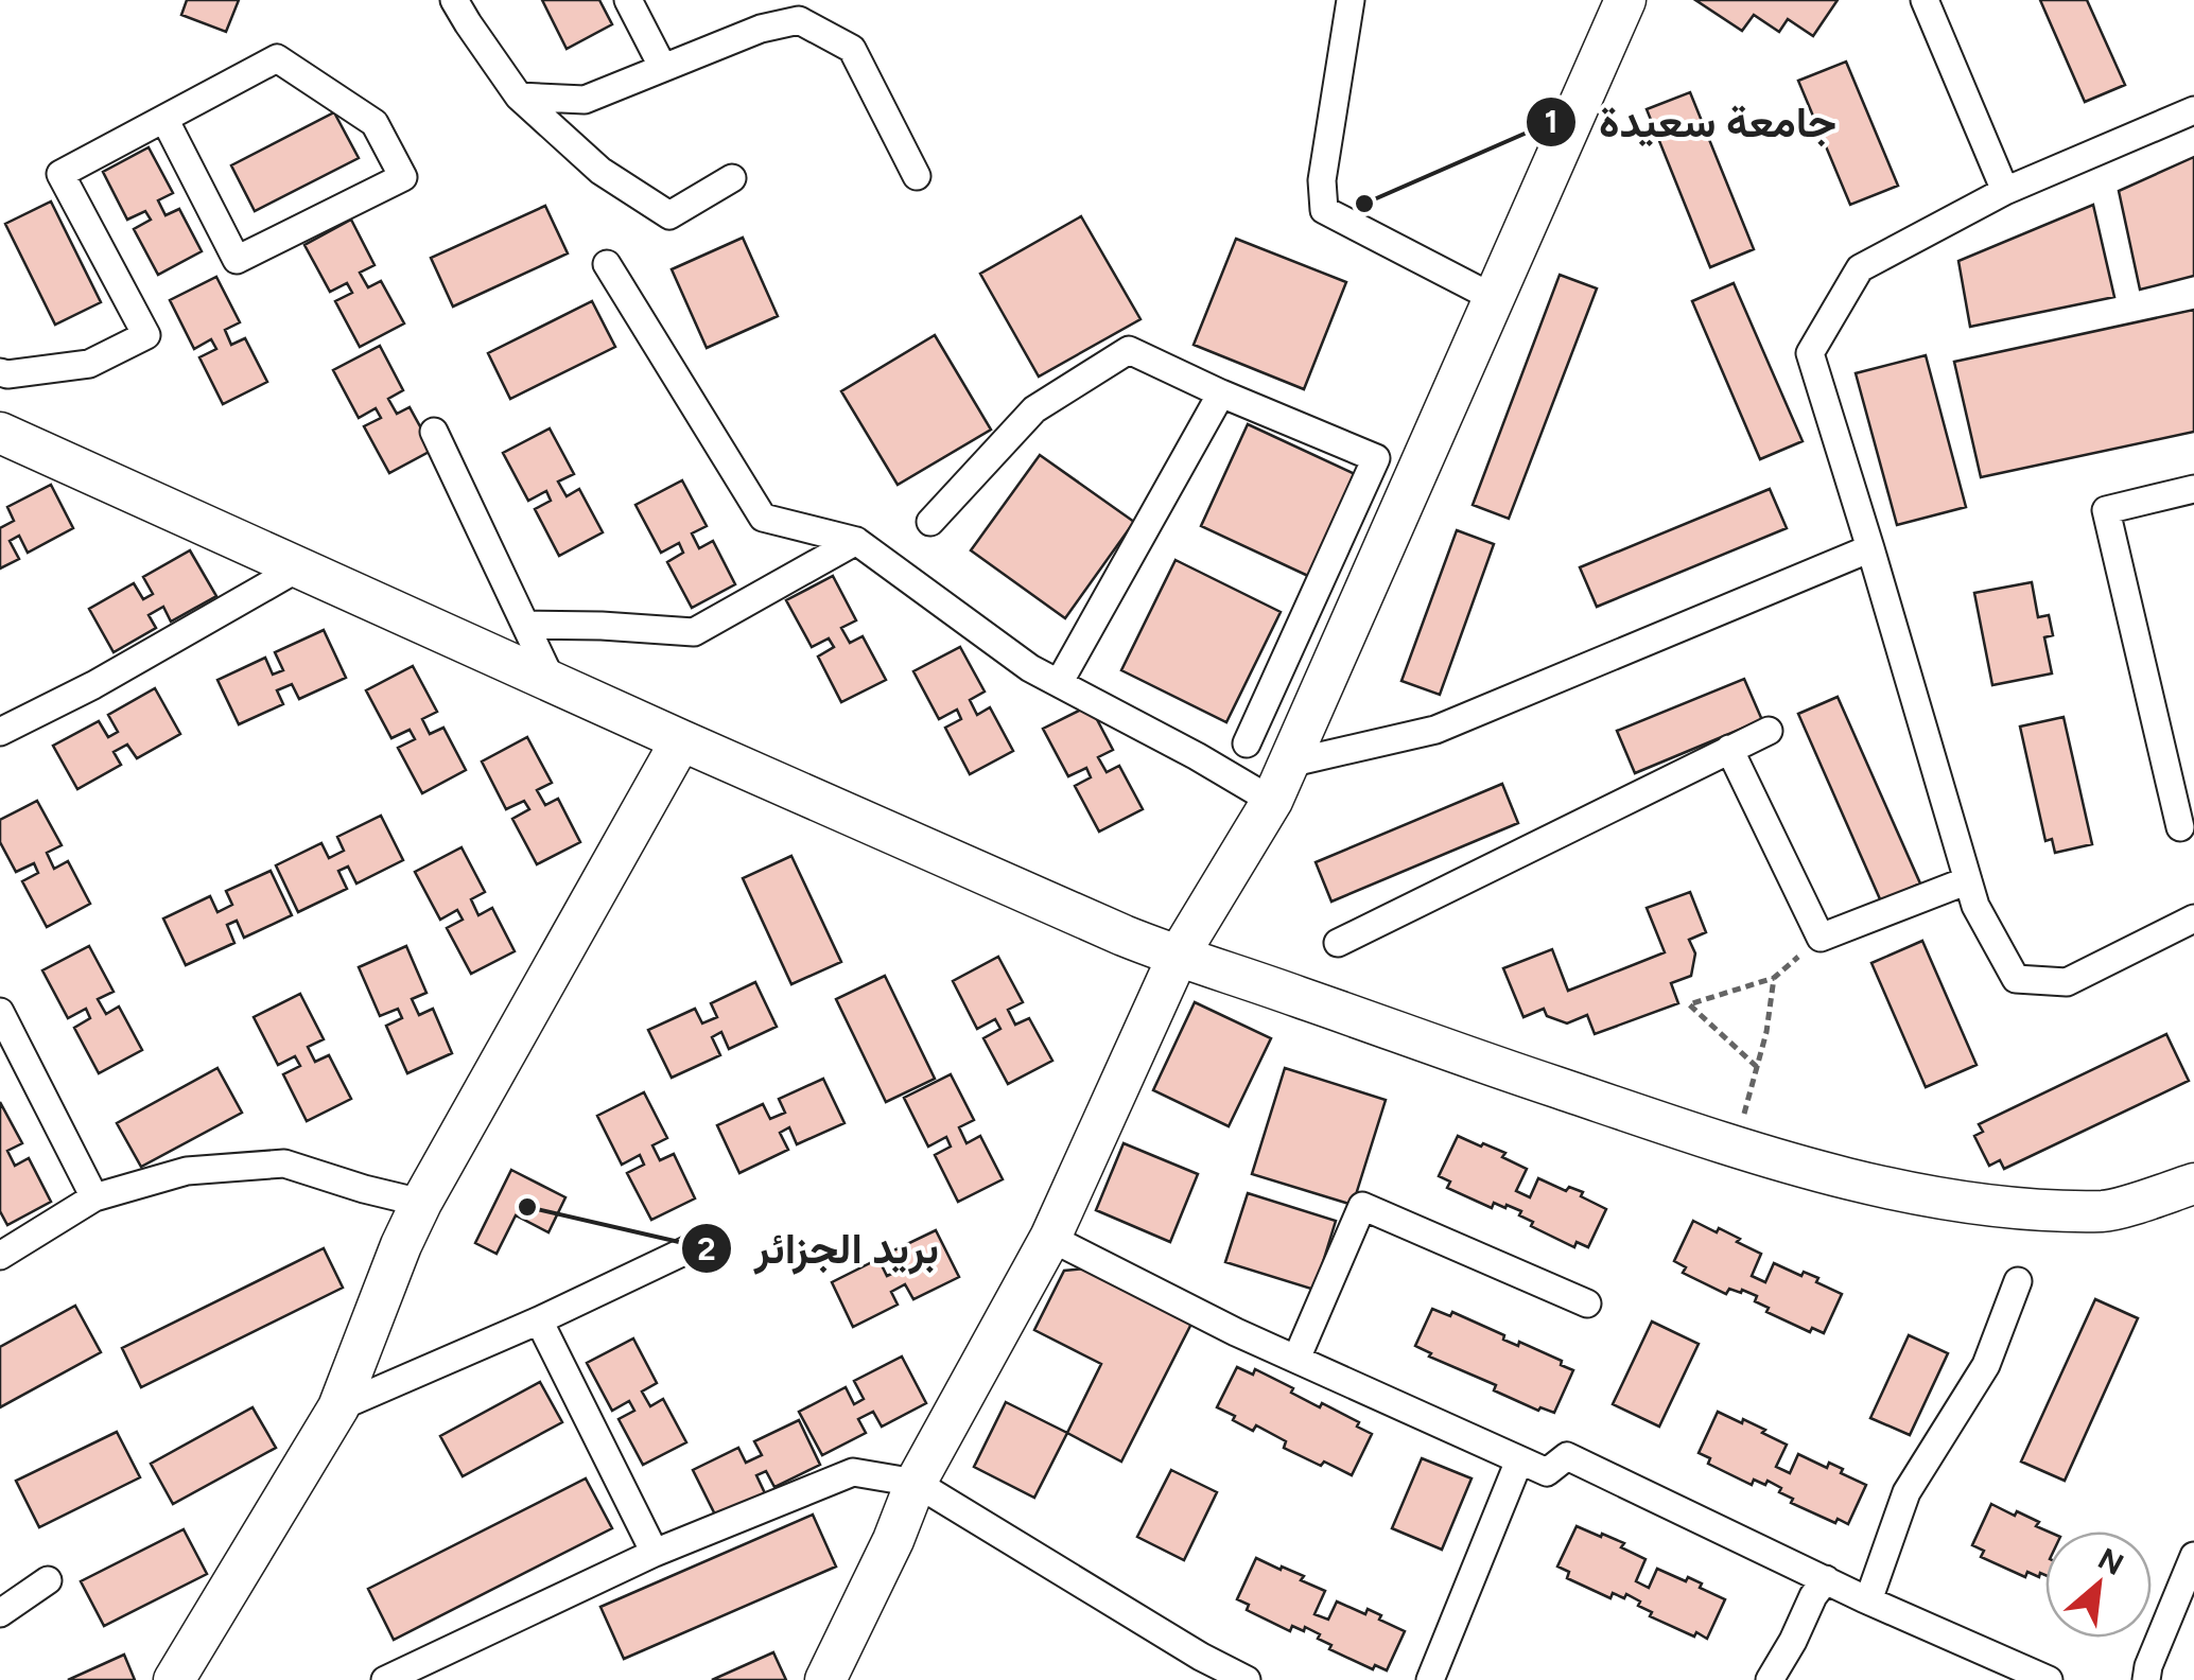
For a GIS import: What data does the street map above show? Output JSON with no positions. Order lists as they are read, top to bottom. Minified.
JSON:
{"places":["جامعة سعيدة","بريد الجزائر"],"north":"top right"}
